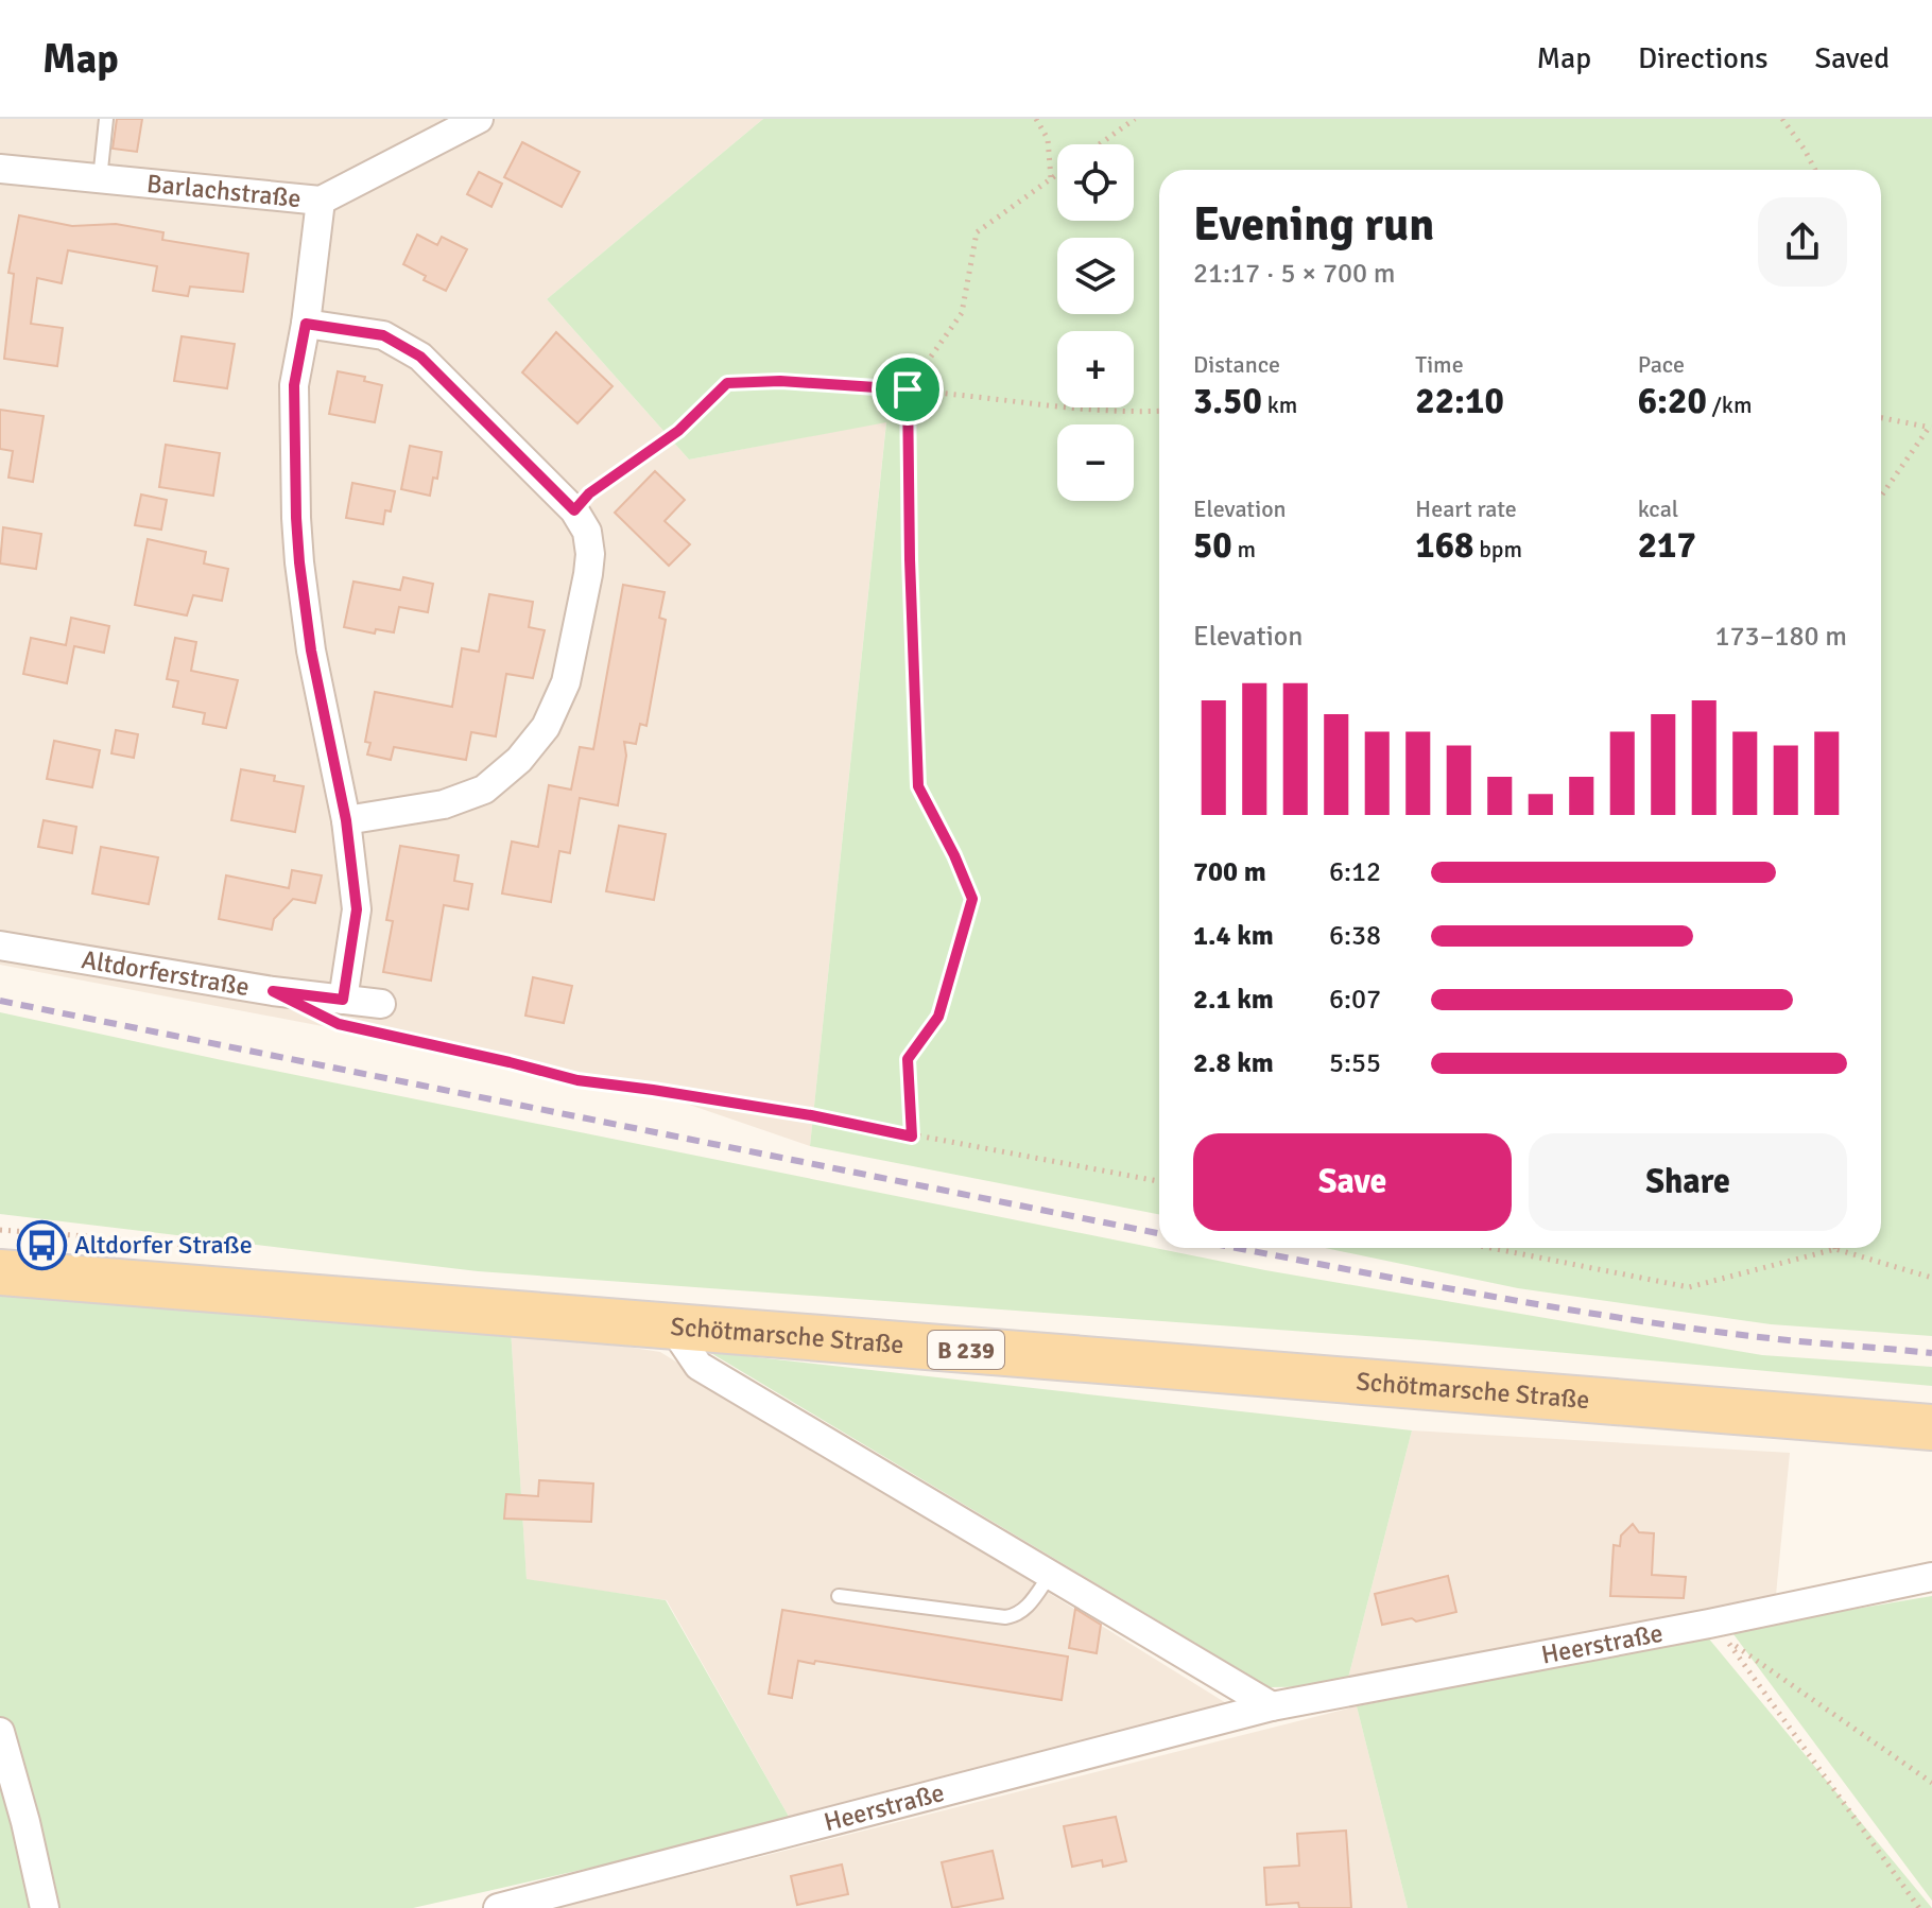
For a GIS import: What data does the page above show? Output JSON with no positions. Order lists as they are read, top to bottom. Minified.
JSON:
{"streets":{"main road":["Schötmarsche Straße","B 239"],"street":["Barlachstraße","Altdorferstraße","Heerstraße"]},"places":{"bus stop":["Altdorfer Straße"]},"page":{"header":"Map","nav":["Map","Directions","Saved"],"map_buttons":["+","−"],"heading":["Evening run","21:17 · 5 × 700 m"],"stats":[["Distance","3.50 km"],["Time","22:10"],["Pace","6:20 /km"],["Elevation","50 m"],["Heart rate","168 bpm"],["kcal","217"]],"chart":["Elevation","173–180 m"],"list":[{"name":"700 m","note":"6:12"},{"name":"1.4 km","note":"6:38"},{"name":"2.1 km","note":"6:07"},{"name":"2.8 km","note":"5:55"}],"buttons":["Save","Share"]}}
